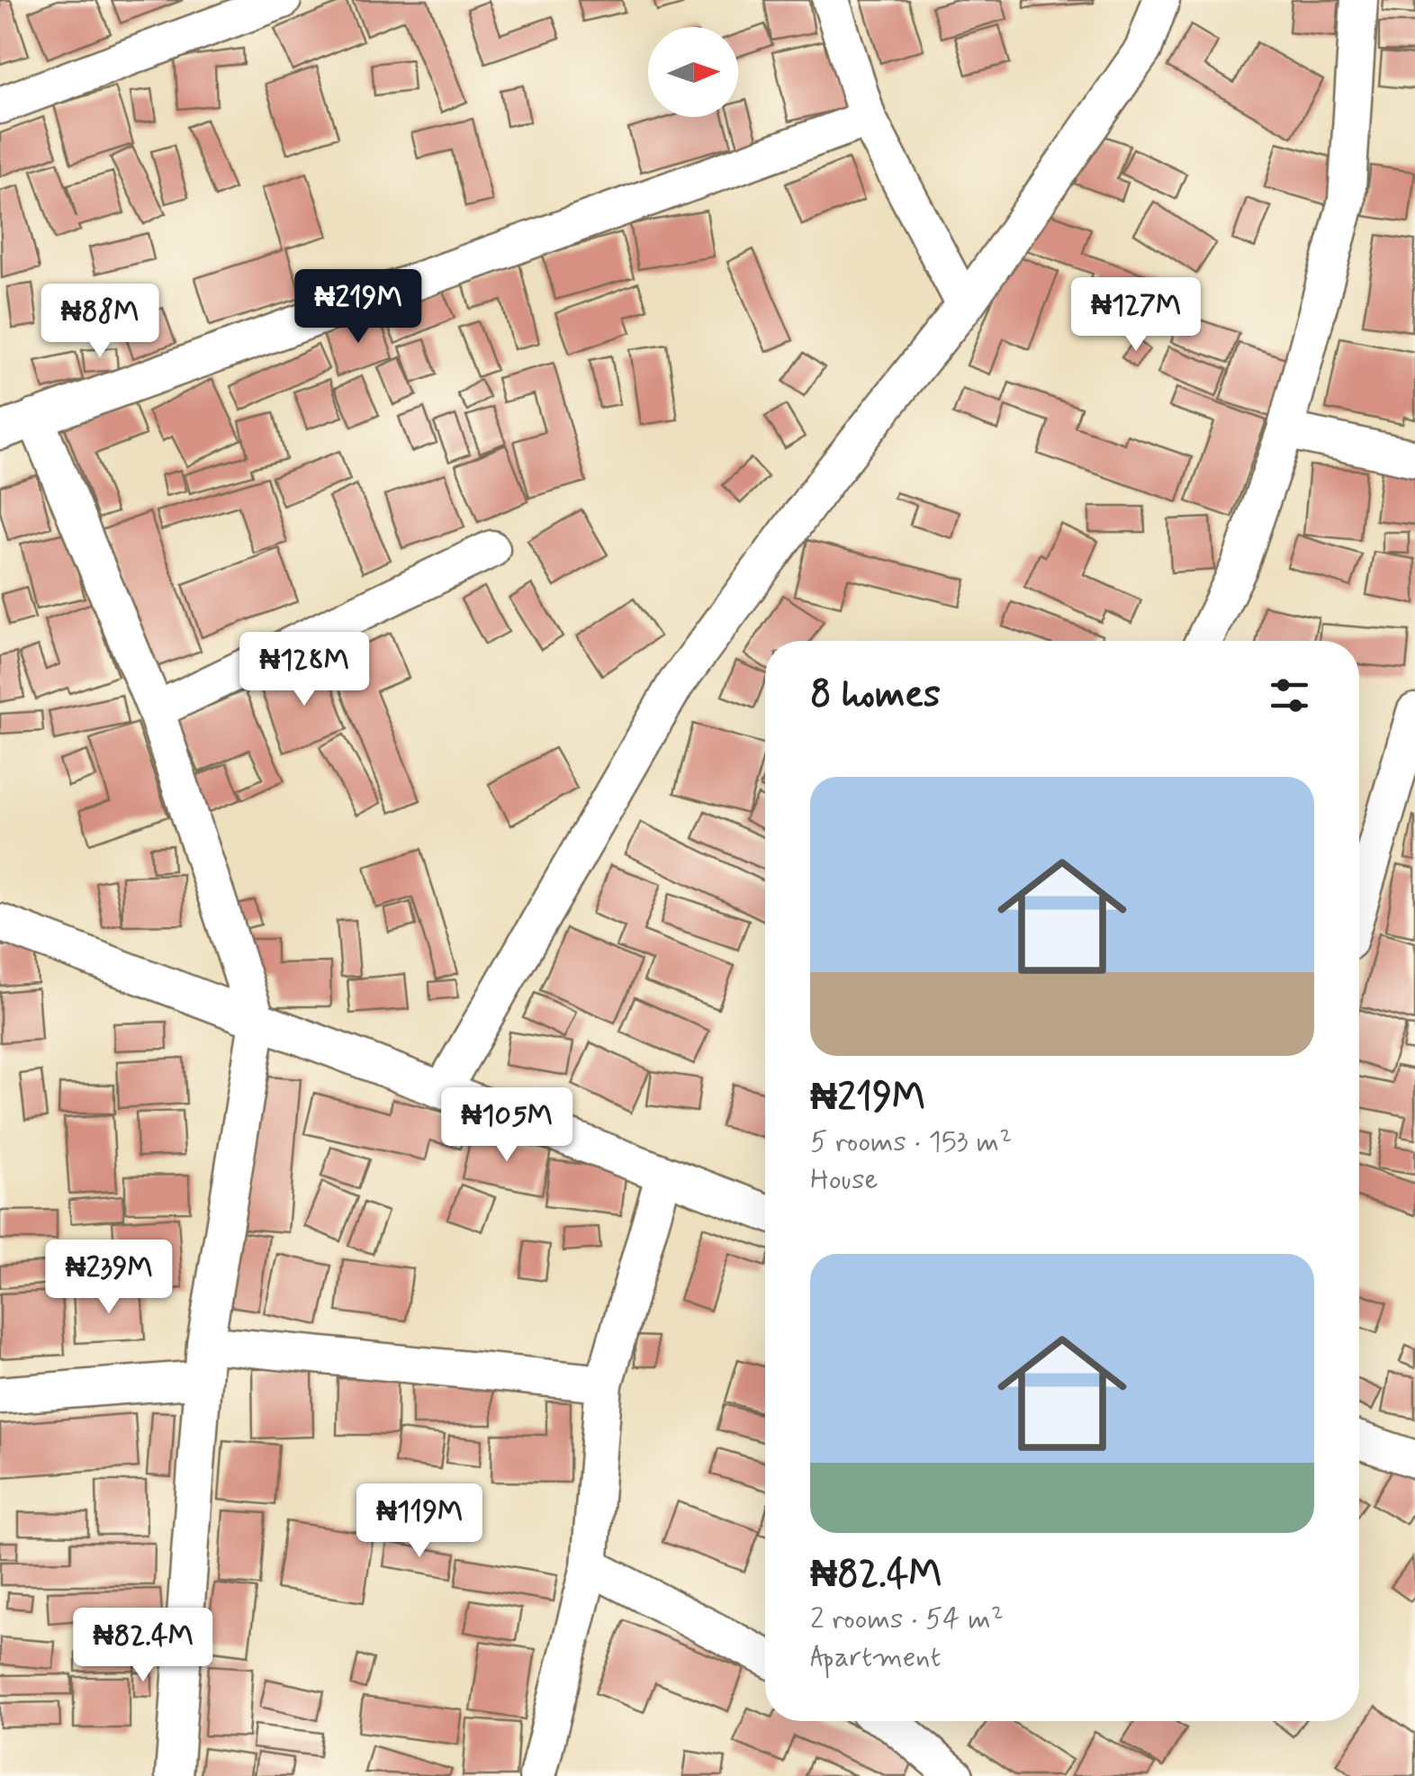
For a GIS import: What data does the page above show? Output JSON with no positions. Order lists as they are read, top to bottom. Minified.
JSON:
{"north":"right","page":{"price":["₦219M","₦127M","₦88M","₦128M","₦105M","₦239M","₦119M","₦82.4M"],"heading":"8 homes","list":[{"name":"₦219M","note":"5 rooms · 153 m² · House"},{"name":"₦82.4M","note":"2 rooms · 54 m² · Apartment"}]}}
